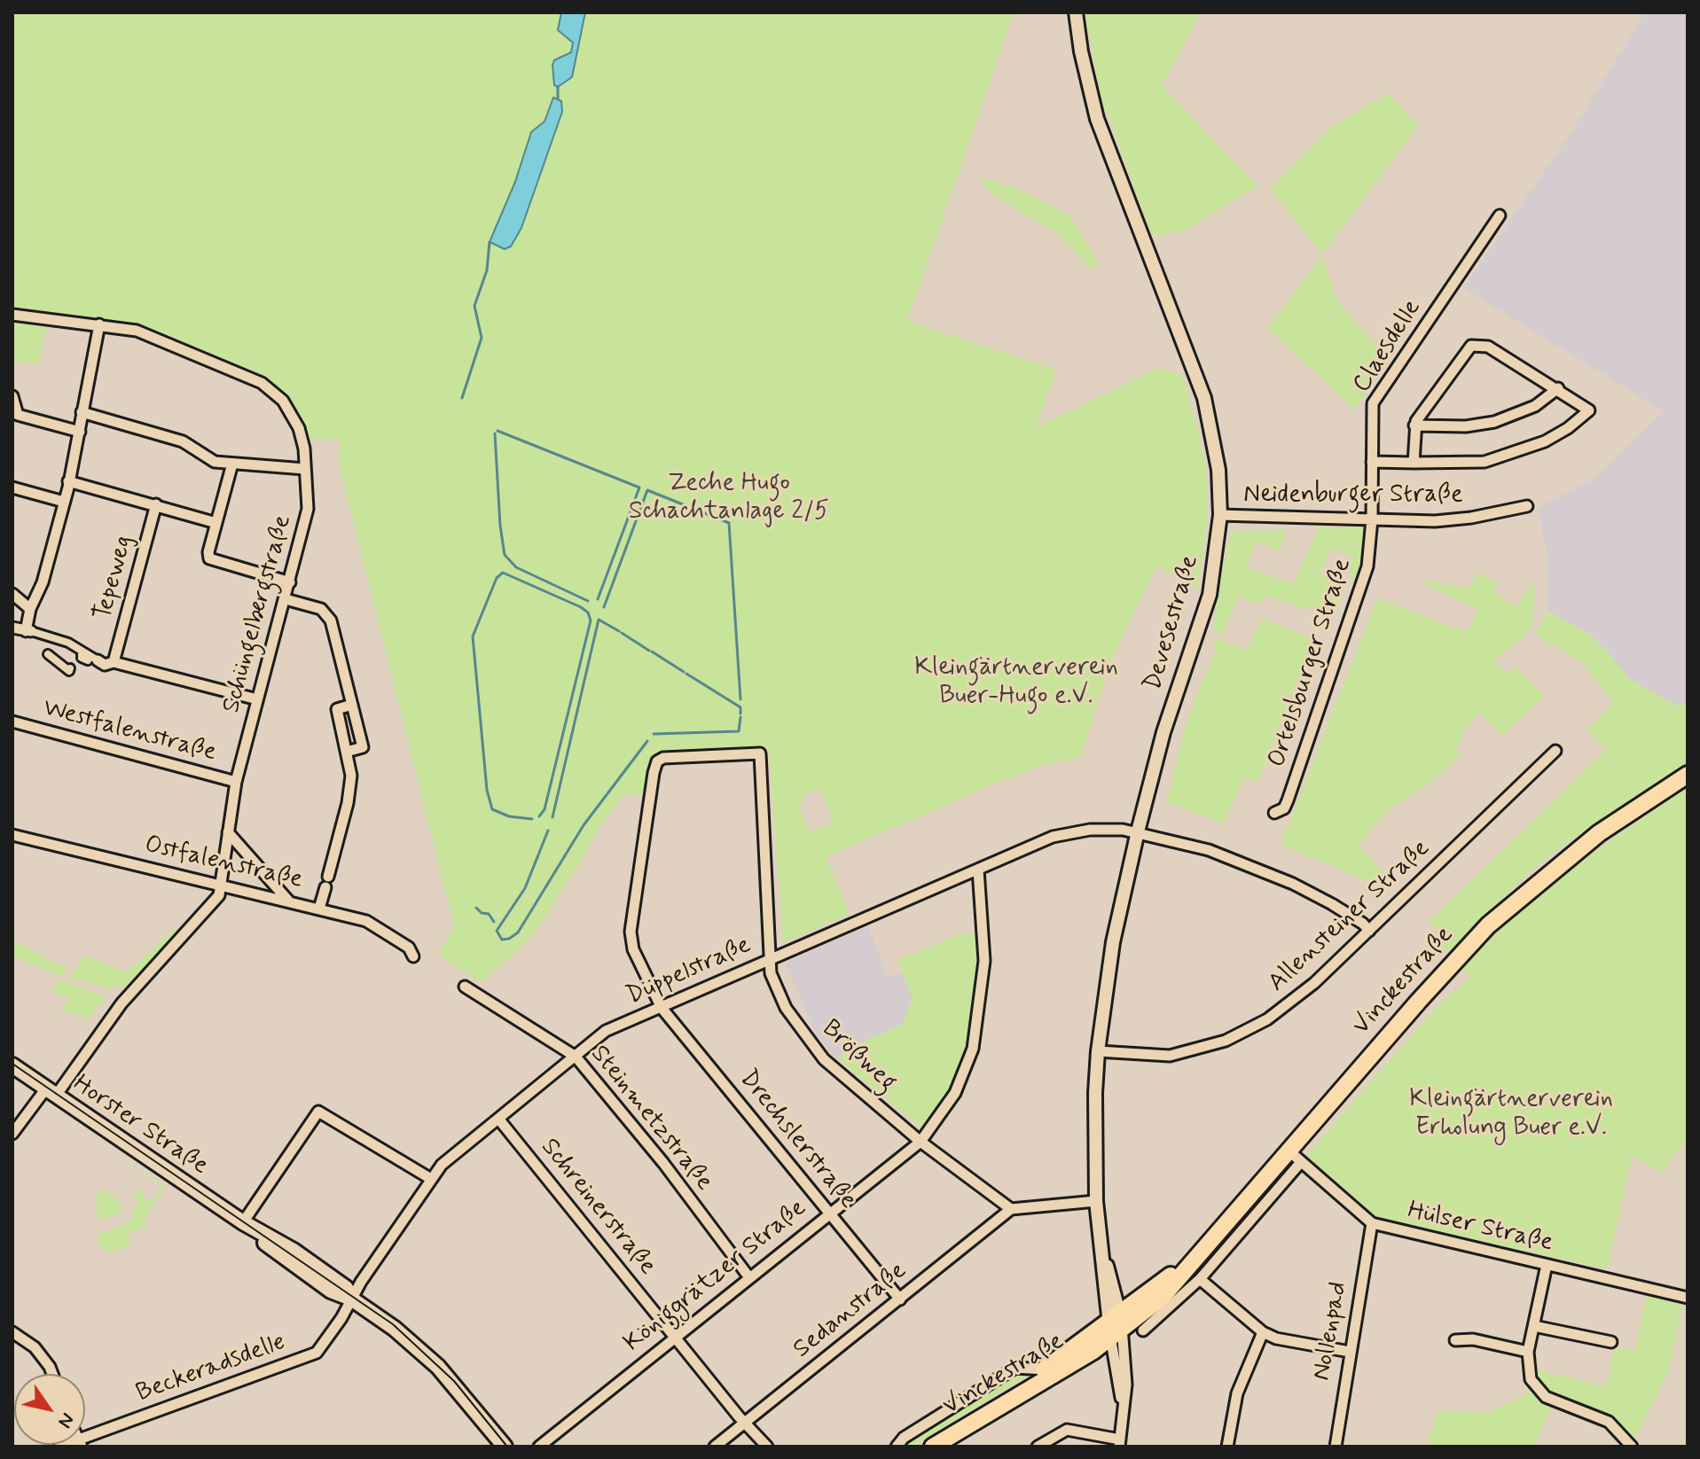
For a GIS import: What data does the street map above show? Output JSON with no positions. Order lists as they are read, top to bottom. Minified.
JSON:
{"streets":{"main road":["Vinckestraße","Horster Straße"],"street":["Claesdelle","Neidenburger Straße","Tepeweg","Schüngelbergstraße","Devesestraße","Ortelsburger Straße","Westfalenstraße","Ostfalenstraße","Allensteiner Straße","Düppelstraße","Brößweg","Steinmetzstraße","Drechslerstraße","Schreinerstraße","Hülser Straße","Königgrätzer Straße","Sedanstraße","Nollenpad","Beckeradsdelle"]},"crossings":[["Claesdelle","Neidenburger Straße"],["Claesdelle","Ortelsburger Straße"],["Neidenburger Straße","Devesestraße"],["Neidenburger Straße","Ortelsburger Straße"],["Schüngelbergstraße","Westfalenstraße"],["Schüngelbergstraße","Ostfalenstraße"],["Schüngelbergstraße","Horster Straße"],["Devesestraße","Allensteiner Straße"],["Devesestraße","Düppelstraße"],["Devesestraße","Vinckestraße"],["Allensteiner Straße","Düppelstraße"],["Düppelstraße","Brößweg"],["Düppelstraße","Steinmetzstraße"],["Düppelstraße","Horster Straße"],["Düppelstraße","Drechslerstraße"],["Düppelstraße","Schreinerstraße"],["Düppelstraße","Königgrätzer Straße"],["Düppelstraße","Beckeradsdelle"],["Vinckestraße","Hülser Straße"],["Brößweg","Drechslerstraße"],["Brößweg","Königgrätzer Straße"],["Brößweg","Sedanstraße"],["Steinmetzstraße","Königgrätzer Straße"],["Horster Straße","Beckeradsdelle"],["Drechslerstraße","Königgrätzer Straße"],["Drechslerstraße","Sedanstraße"],["Schreinerstraße","Königgrätzer Straße"],["Schreinerstraße","Sedanstraße"],["Hülser Straße","Nollenpad"]],"parks":["Zeche Hugo Schachtanlage 2/5","Kleingärtnerverein Buer-Hugo e.V.","Kleingärtnerverein Erholung Buer e.V."],"north":"bottom right"}
